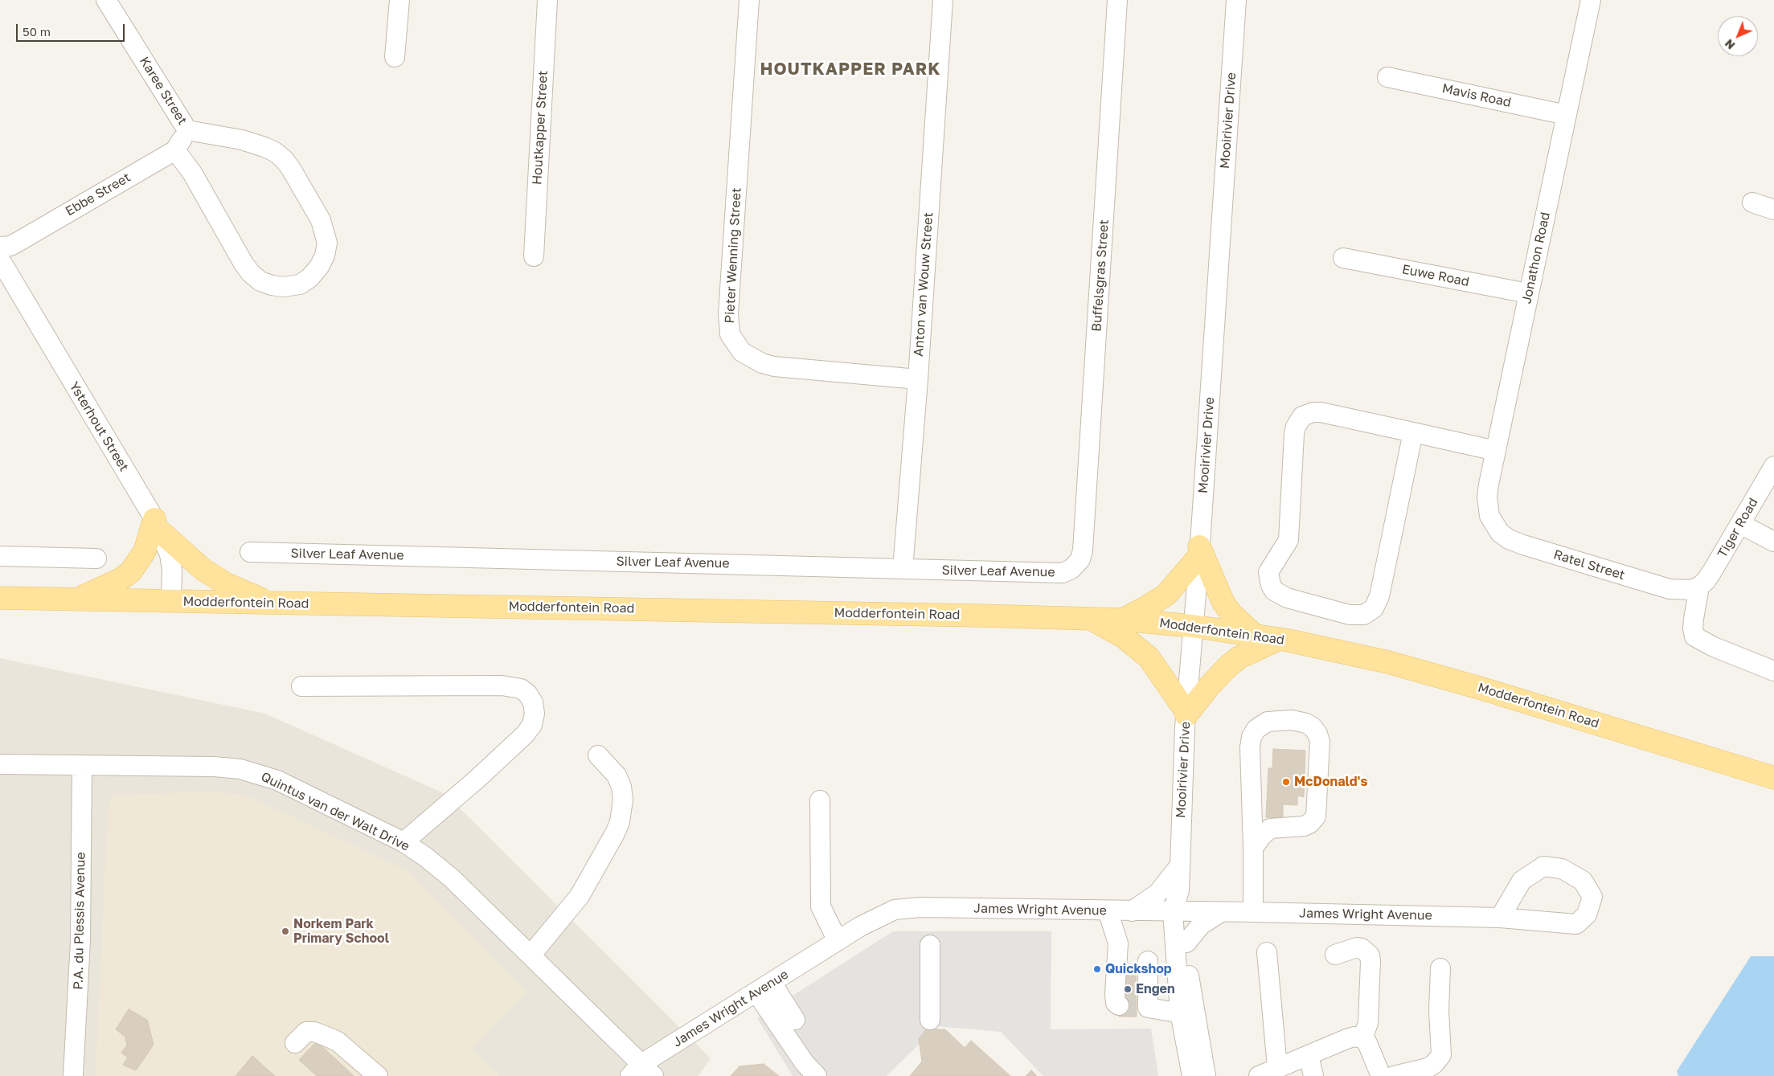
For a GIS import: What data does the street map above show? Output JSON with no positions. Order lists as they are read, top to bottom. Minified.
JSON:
{"streets":{"main road":["Modderfontein Road"],"street":["Karee Street","Mavis Road","Mooirivier Drive","Houtkapper Street","Ebbe Street","Pieter Wenning Street","Jonathon Road","Buffelsgras Street","Euwe Road","Anton van Wouw Street","Ysterhout Street","Tiger Road","Silver Leaf Avenue","Ratel Street","Quintus van der Walt Drive","James Wright Avenue","P.A. du Plessis Avenue"]},"crossings":[["Karee Street","Ebbe Street"],["Mavis Road","Jonathon Road"],["Mooirivier Drive","Modderfontein Road"],["Mooirivier Drive","James Wright Avenue"],["Pieter Wenning Street","Anton van Wouw Street"],["Jonathon Road","Euwe Road"],["Jonathon Road","Ratel Street"],["Buffelsgras Street","Silver Leaf Avenue"],["Anton van Wouw Street","Silver Leaf Avenue"],["Ysterhout Street","Modderfontein Road"],["Tiger Road","Ratel Street"],["Quintus van der Walt Drive","James Wright Avenue"],["Quintus van der Walt Drive","P.A. du Plessis Avenue"]],"districts":["HOUTKAPPER PARK"],"places":["McDonald's","Norkem Park Primary School","Quickshop","Engen"],"scale_bar":"50 m","north":"bottom left"}
